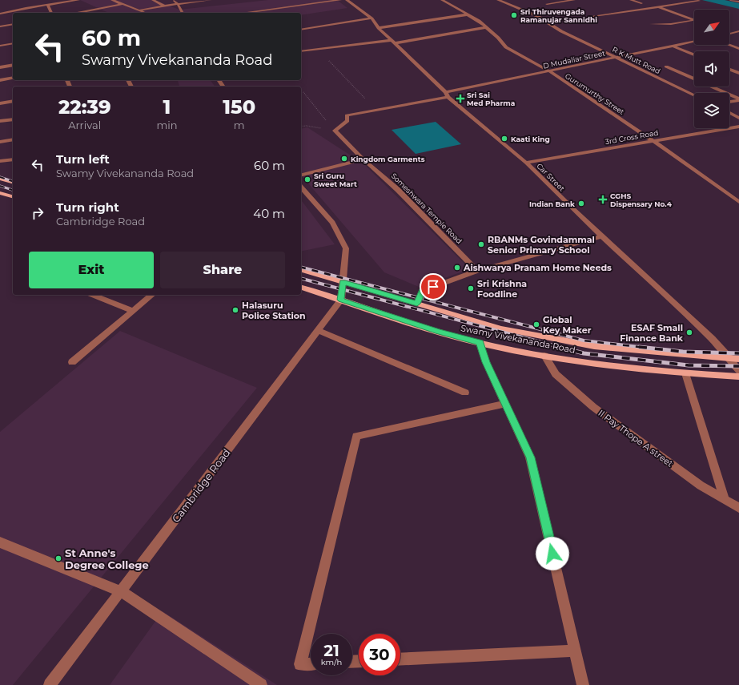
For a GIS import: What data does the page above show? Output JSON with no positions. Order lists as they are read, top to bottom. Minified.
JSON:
{"streets":{"main road":["Swamy Vivekananda Road"],"street":["D Mudaliar Street","R K Mutt Road","Gurumurthy Street","3rd Cross Road","Car Street","Someshwara Temple Road","Il Pay Thope A street","Cambridge Road"]},"crossings":[["D Mudaliar Street","R K Mutt Road"],["D Mudaliar Street","Gurumurthy Street"],["D Mudaliar Street","Car Street"],["Gurumurthy Street","3rd Cross Road"],["3rd Cross Road","Car Street"],["Car Street","Swamy Vivekananda Road"],["Swamy Vivekananda Road","Il Pay Thope A street"],["Swamy Vivekananda Road","Cambridge Road"]],"places":{"other":["Sri Thiruvengada Ramanujar Sannidhi","Kaati King","Kingdom Garments","Sri Guru Sweet Mart","Indian Bank","RBANMs Govindammal Senior Primary School","Aishwarya Pranam Home Needs","Sri Krishna Foodline","Halasuru Police Station","Global Key Maker","ESAF Small Finance Bank","St Anne's Degree College"],"health":["Sri Sai Med Pharma","CGHS Dispensary No.4"]},"north":"top right","page":{"turn":["60 m","Swamy Vivekananda Road"],"eta":["22:39","Arrival","1","min","150","m"],"list":[{"name":"Turn left","note":"Swamy Vivekananda Road","value":"60 m"},{"name":"Turn right","note":"Cambridge Road","value":"40 m"}],"buttons":["Exit","Share"],"speed":"21 km/h","limit":"30"}}
